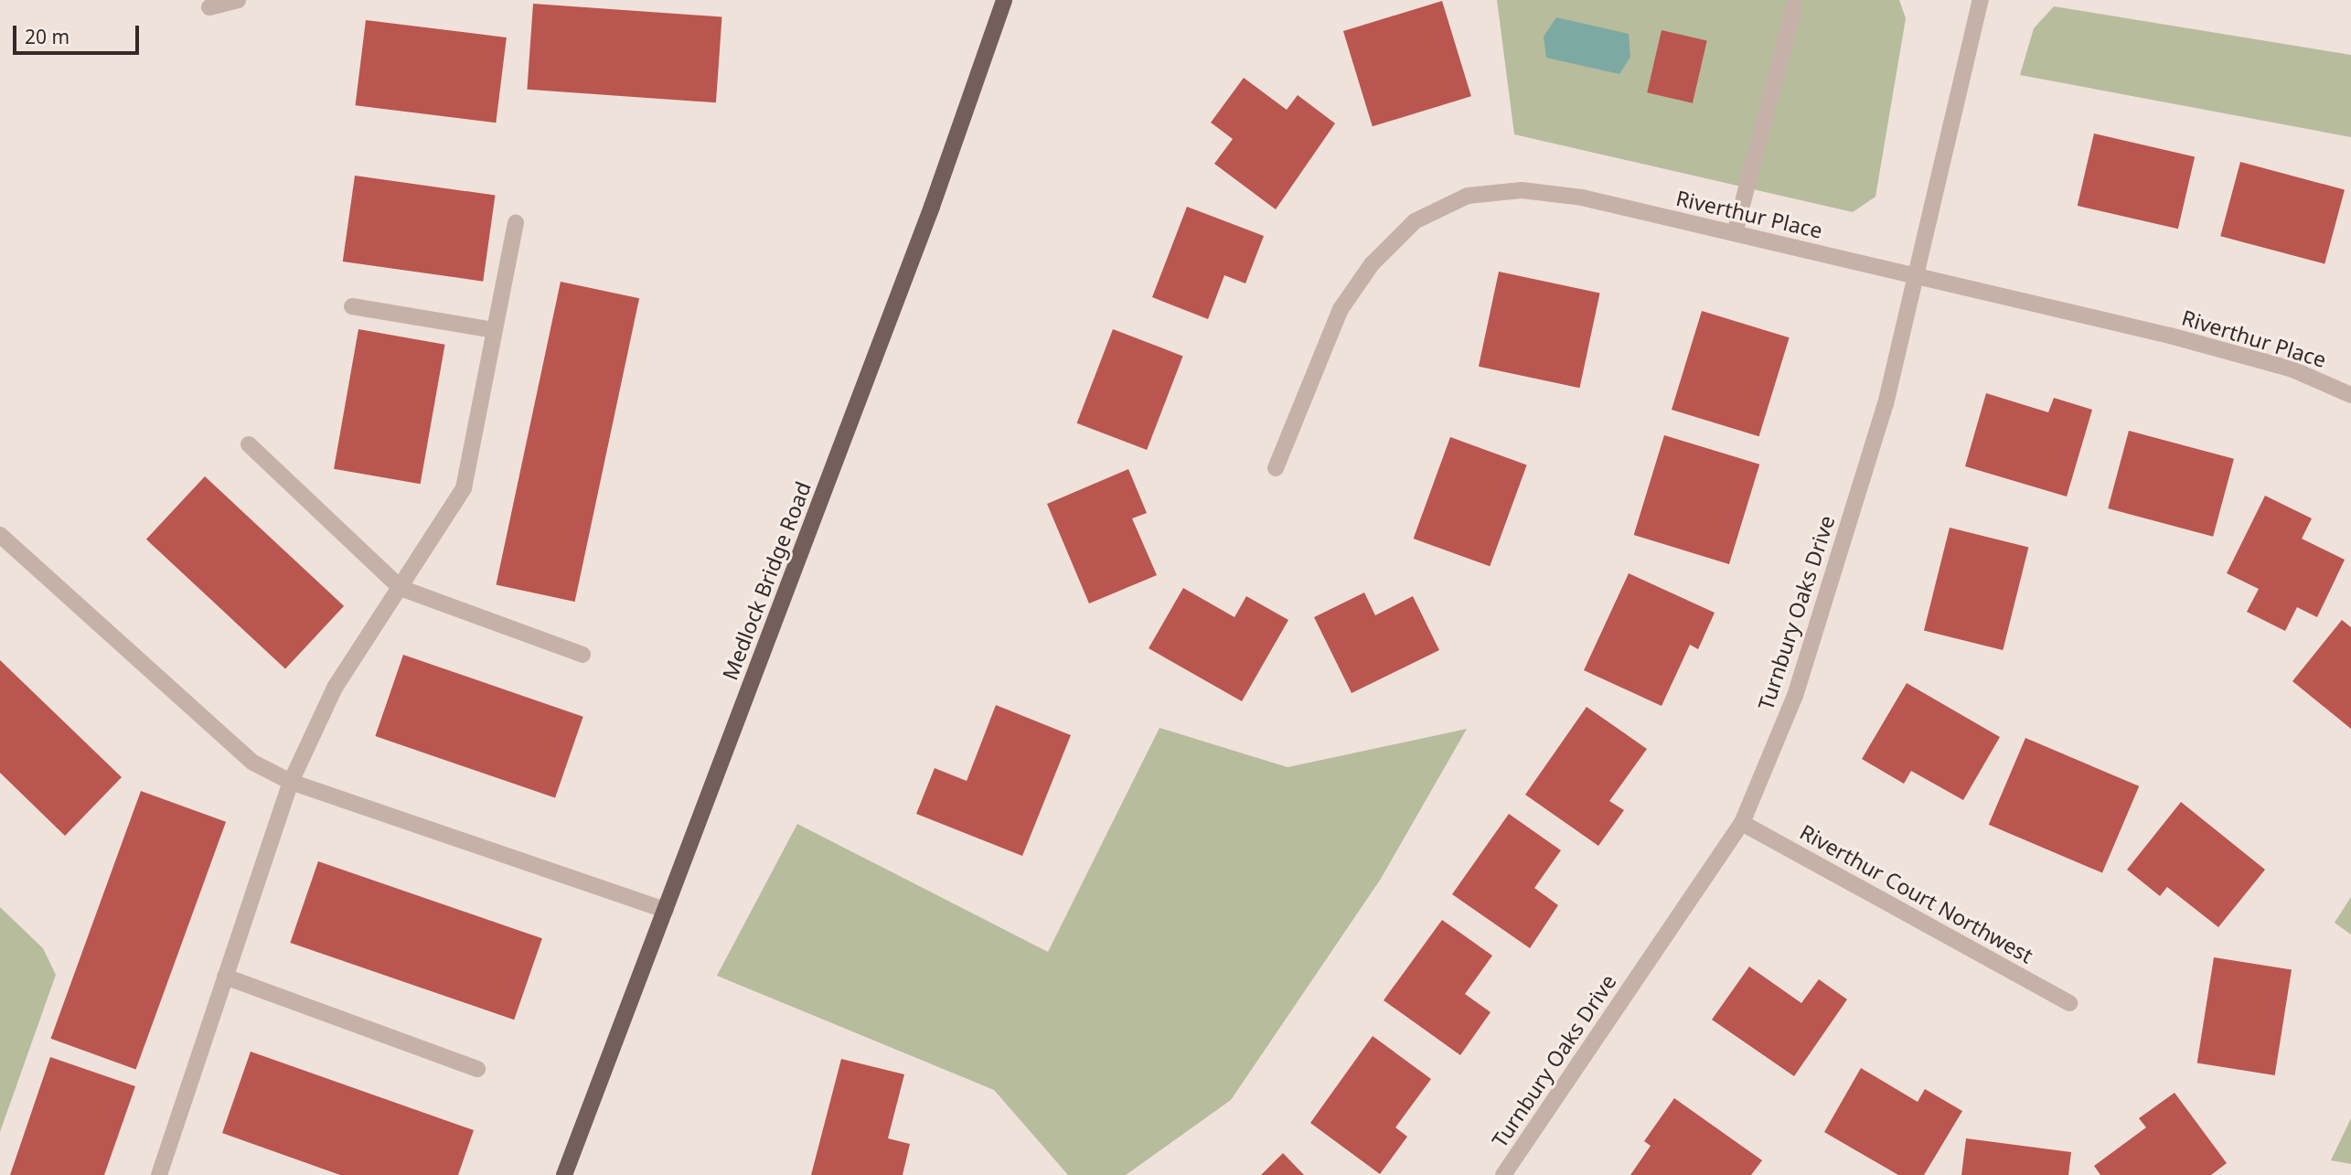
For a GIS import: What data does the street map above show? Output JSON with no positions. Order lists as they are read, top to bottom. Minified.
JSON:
{"streets":{"main road":["Medlock Bridge Road"],"street":["Riverthur Place","Turnbury Oaks Drive","Riverthur Court Northwest"]},"crossings":[["Riverthur Place","Turnbury Oaks Drive"],["Turnbury Oaks Drive","Riverthur Court Northwest"]],"scale_bar":"20 m"}
